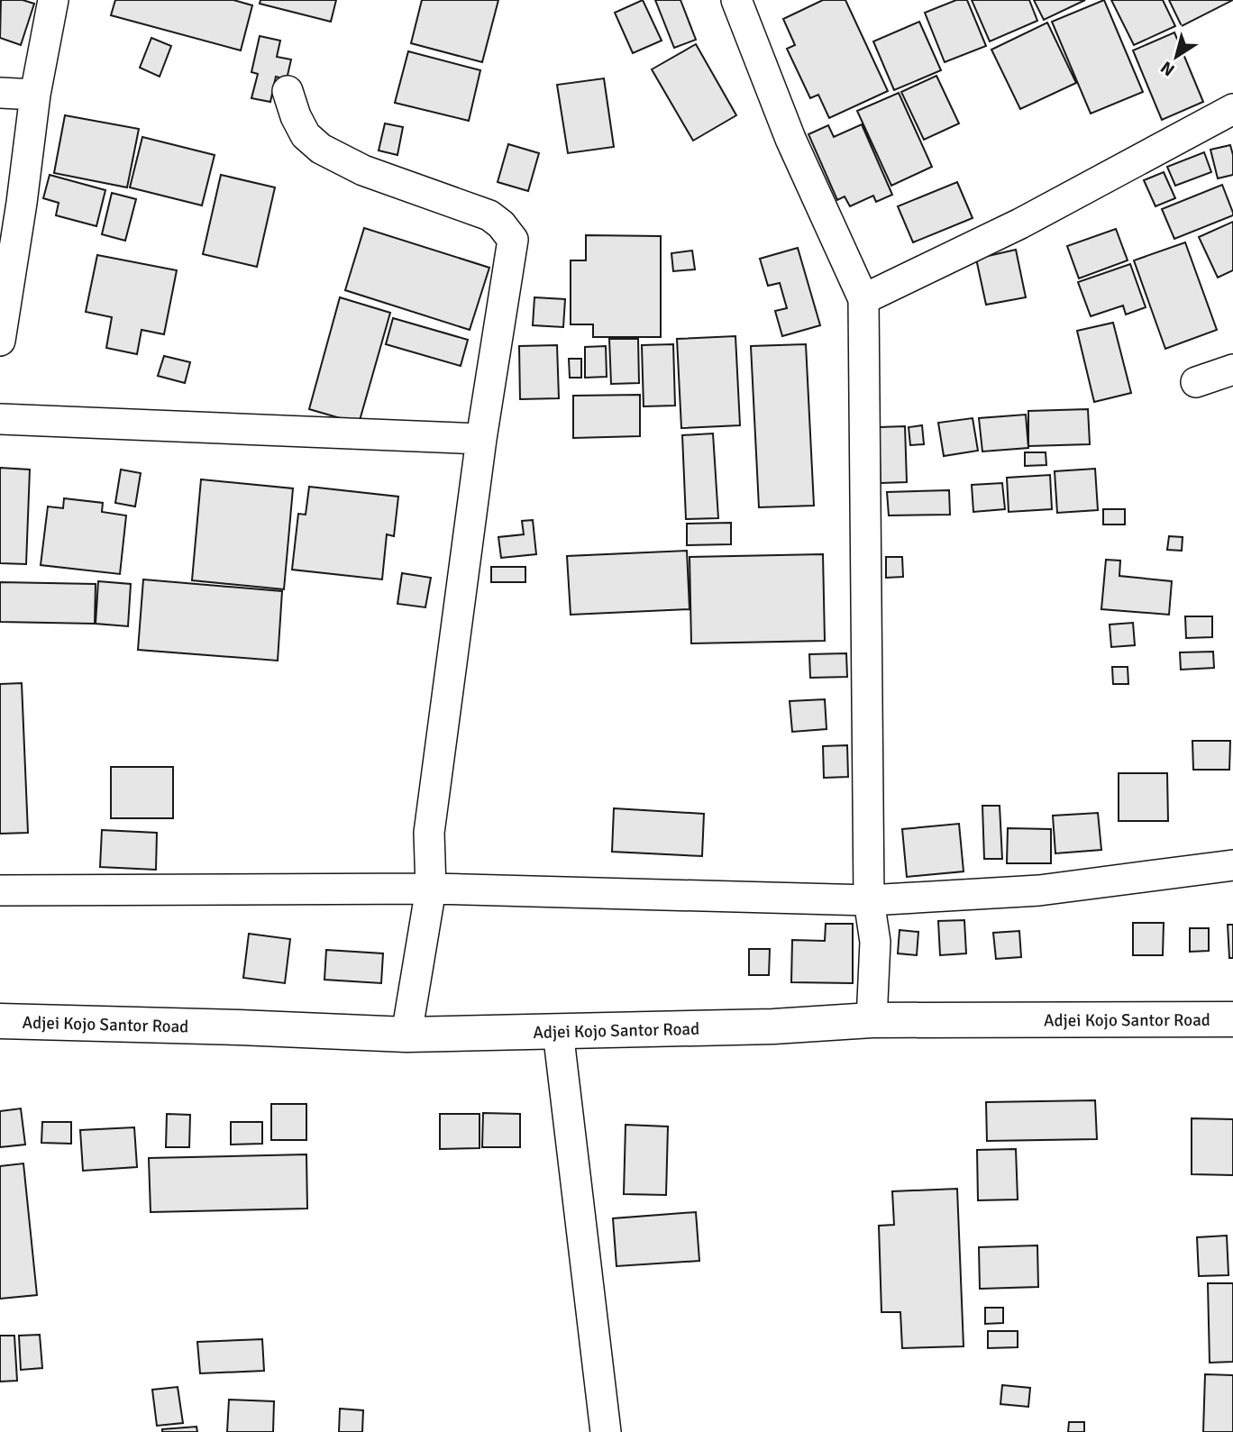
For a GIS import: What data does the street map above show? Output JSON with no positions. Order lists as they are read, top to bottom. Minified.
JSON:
{"streets":{"street":["Adjei Kojo Santor Road"]},"north":"bottom left"}
